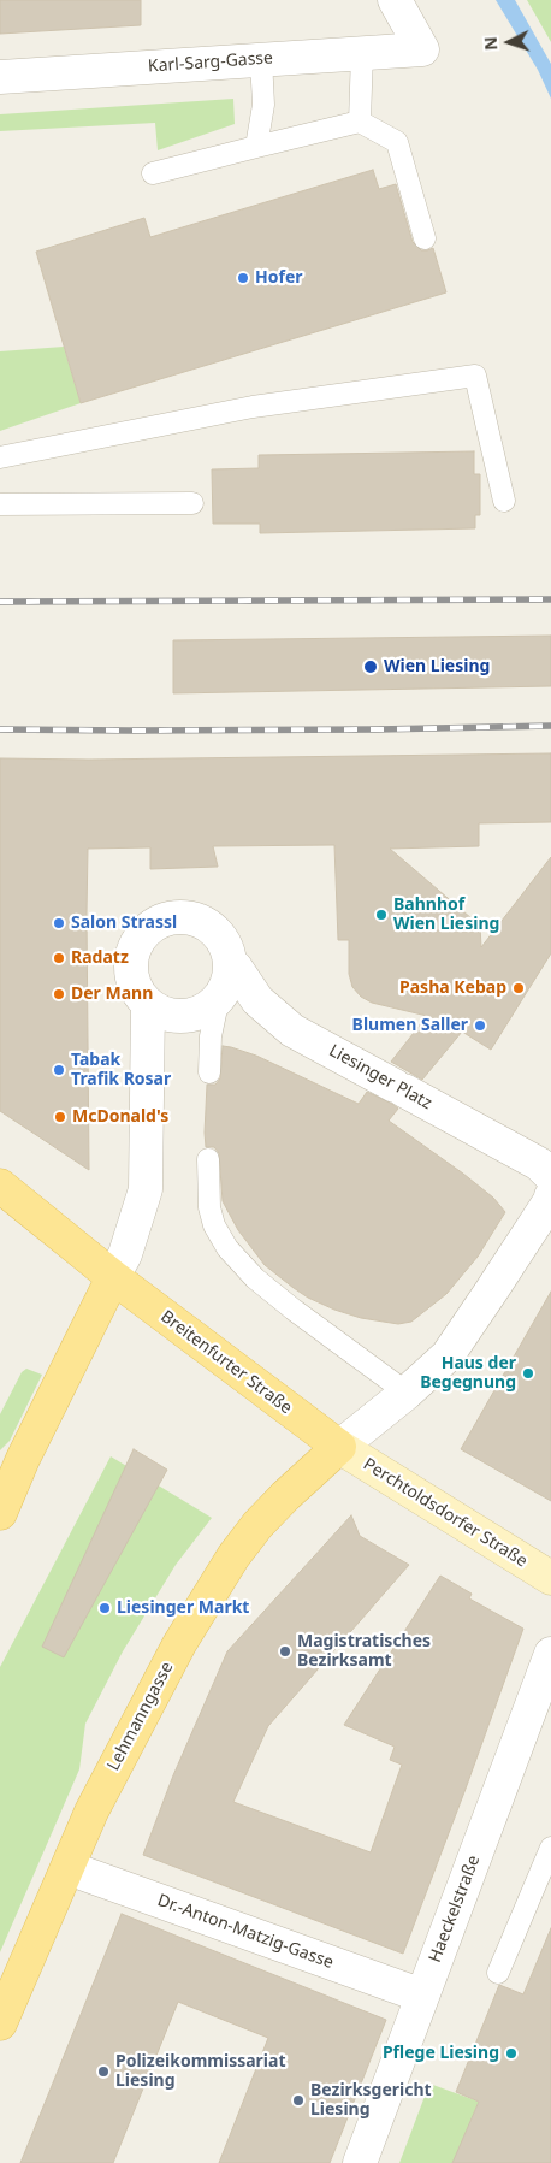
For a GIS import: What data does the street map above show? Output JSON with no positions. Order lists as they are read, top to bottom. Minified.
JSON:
{"streets":{"main road":["Breitenfurter Straße","Perchtoldsdorfer Straße","Lehmanngasse"],"street":["Karl-Sarg-Gasse","Liesinger Platz","Haeckelstraße","Dr.-Anton-Matzig-Gasse"]},"crossings":[["Breitenfurter Straße","Perchtoldsdorfer Straße"],["Breitenfurter Straße","Lehmanngasse"],["Perchtoldsdorfer Straße","Lehmanngasse"],["Lehmanngasse","Dr.-Anton-Matzig-Gasse"],["Haeckelstraße","Dr.-Anton-Matzig-Gasse"]],"places":["Hofer","Wien Liesing","Bahnhof Wien Liesing","Salon Strassl","Radatz","Pasha Kebap","Der Mann","Blumen Saller","Tabak Trafik Rosar","McDonald's","Haus der Begegnung","Liesinger Markt","Magistratisches Bezirksamt","Pflege Liesing","Polizeikommissariat Liesing","Bezirksgericht Liesing"],"north":"left"}
